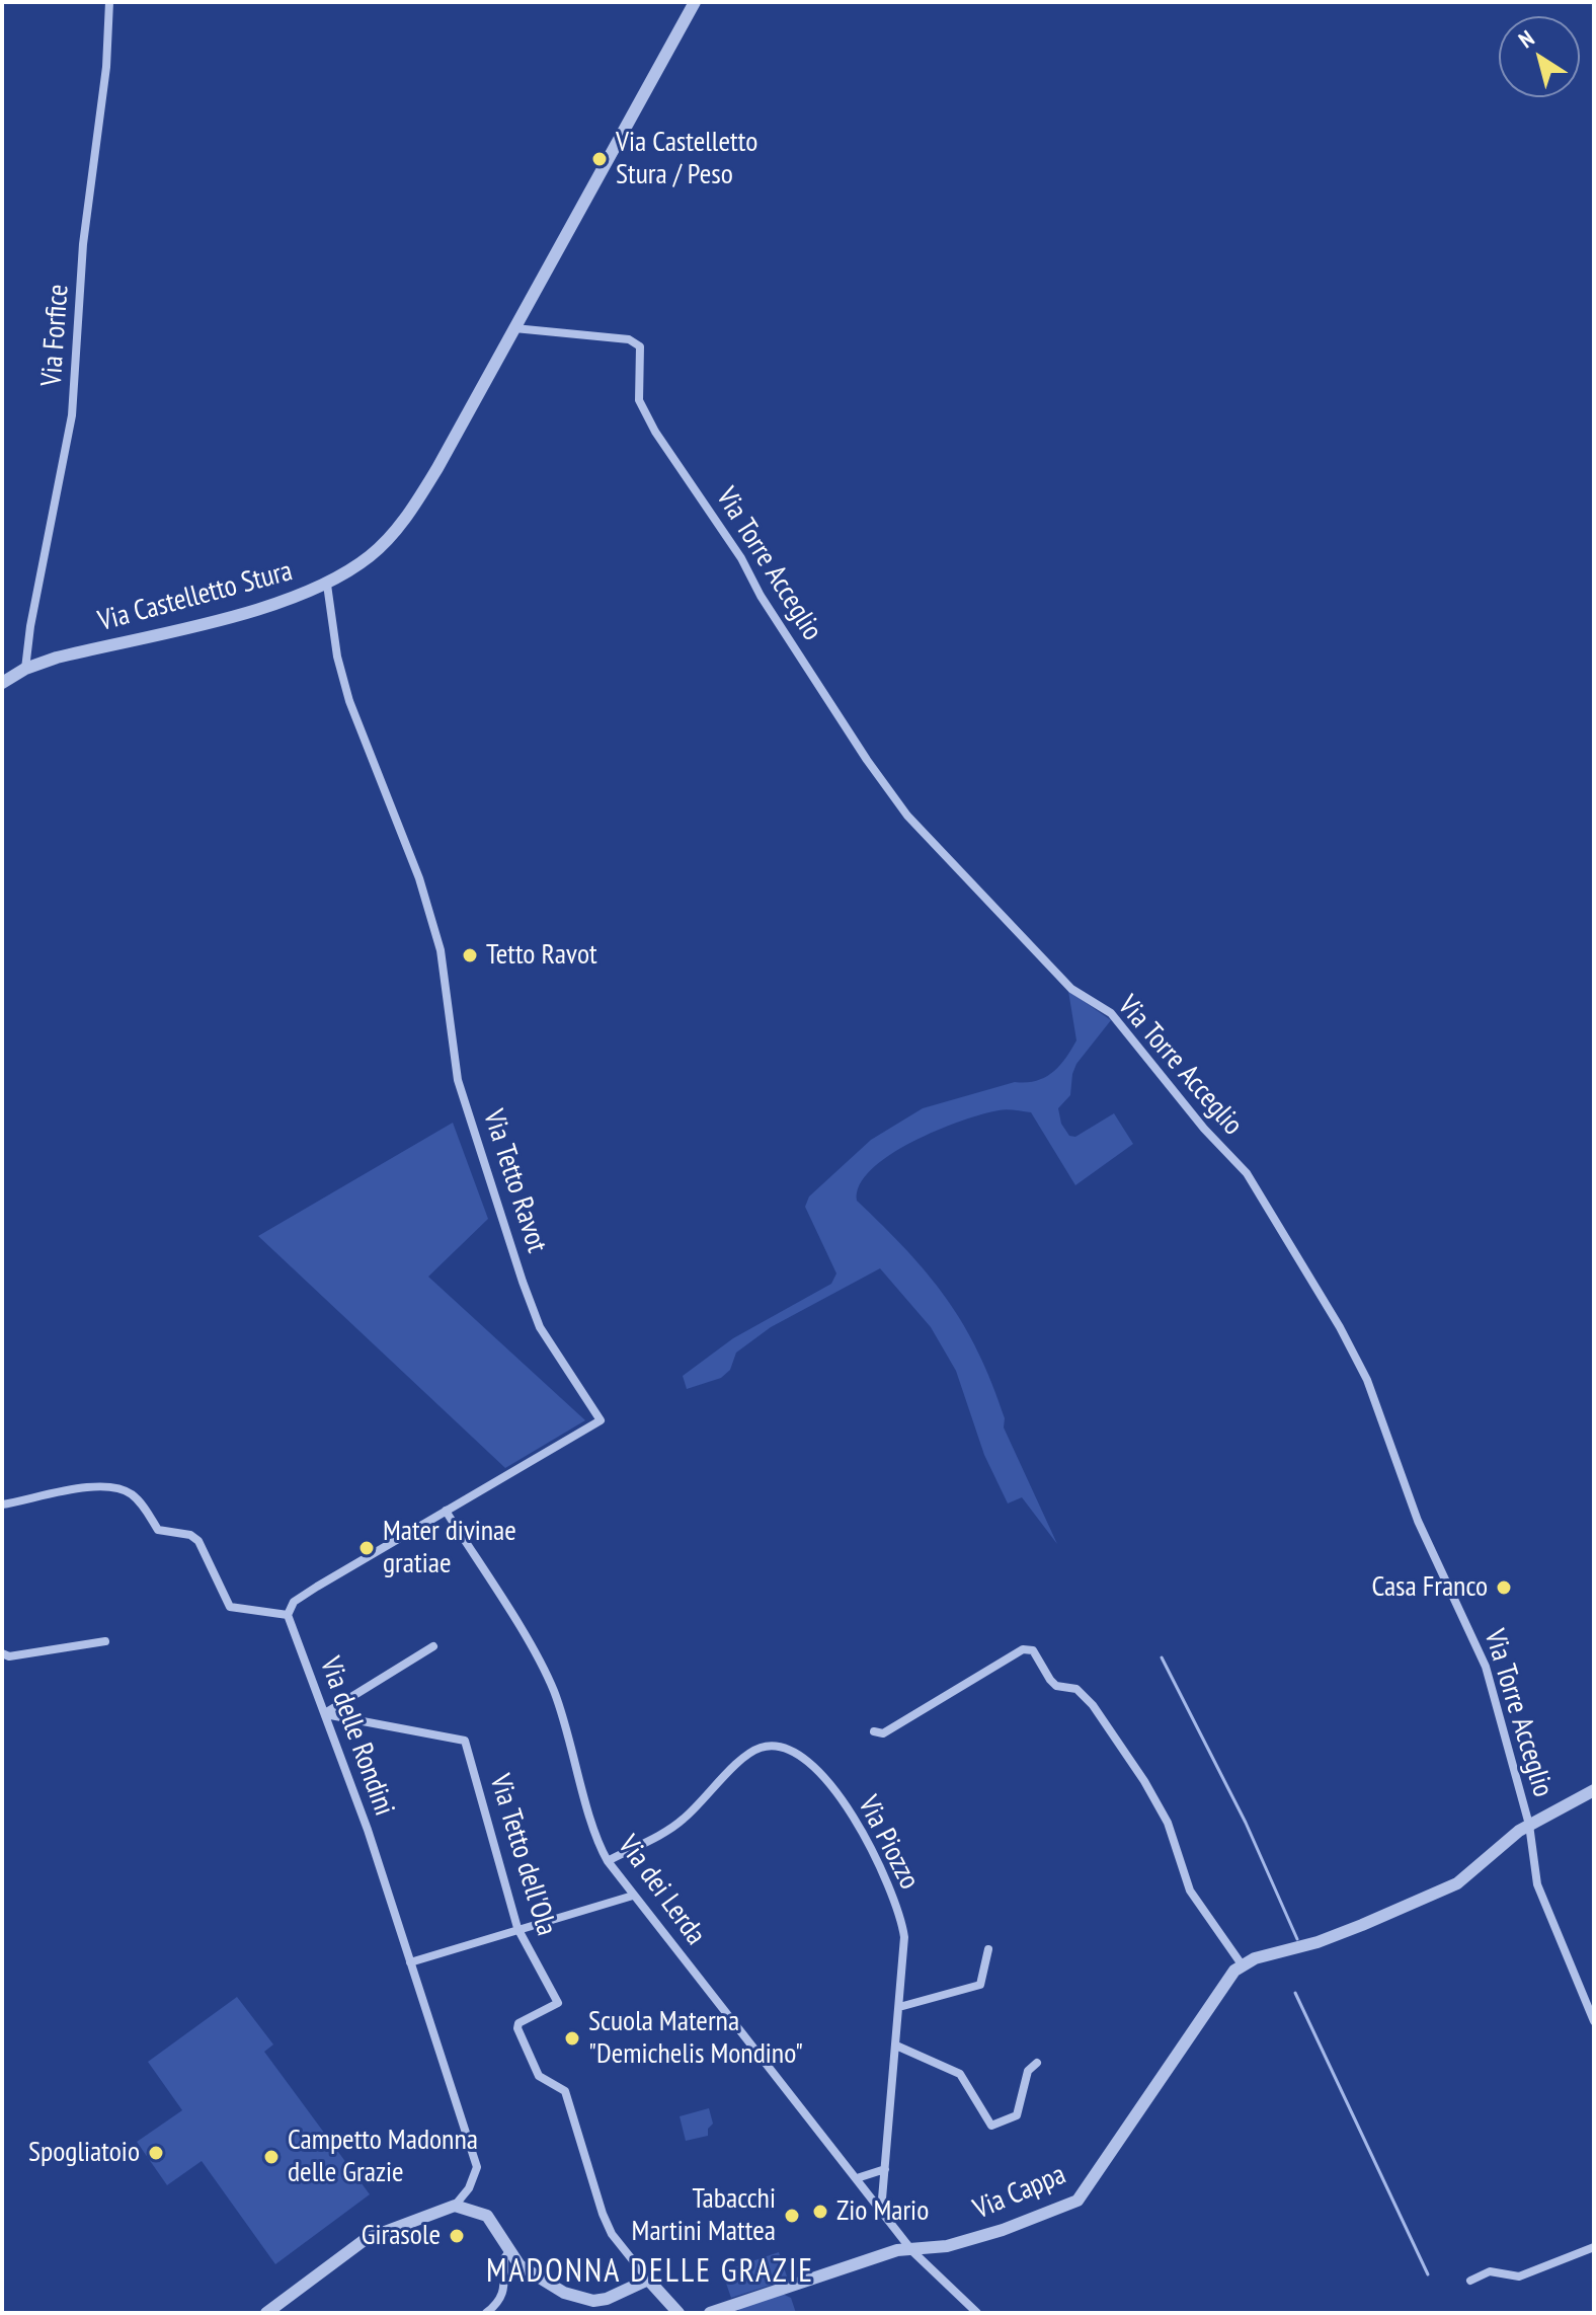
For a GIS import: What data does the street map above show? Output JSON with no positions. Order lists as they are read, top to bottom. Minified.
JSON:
{"streets":{"street":["Via Forfice","Via Torre Acceglio","Via Castelletto Stura","Via Tetto Ravot","Via delle Rondini","Via Piozzo","Via Tetto dell'Ola","Via dei Lerda","Via Cappa"]},"crossings":[["Via Forfice","Via Castelletto Stura"],["Via Torre Acceglio","Via Castelletto Stura"],["Via Castelletto Stura","Via Tetto Ravot"],["Via Tetto Ravot","Via delle Rondini"],["Via Tetto Ravot","Via dei Lerda"],["Via delle Rondini","Via Tetto dell'Ola"],["Via Piozzo","Via dei Lerda"]],"districts":["MADONNA DELLE GRAZIE"],"places":["Via Castelletto Stura / Peso","Tetto Ravot","Mater divinae gratiae","Casa Franco","Scuola Materna \"Demichelis Mondino\"","Spogliatoio","Campetto Madonna delle Grazie","Zio Mario","Tabacchi Martini Mattea","Girasole"],"north":"top left"}
